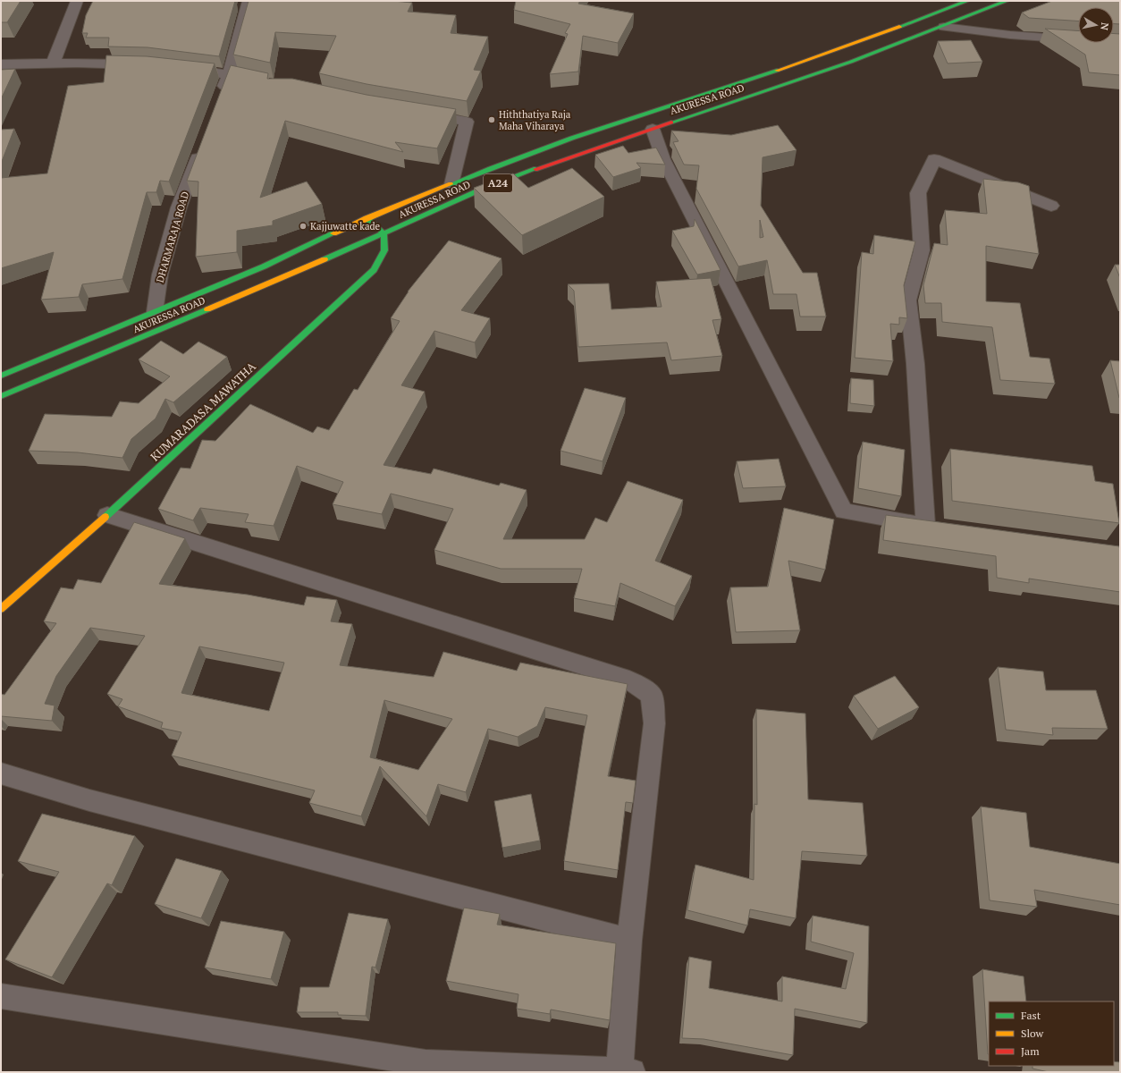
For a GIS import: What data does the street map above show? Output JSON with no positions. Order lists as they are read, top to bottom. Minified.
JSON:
{"streets":{"main road":["AKURESSA ROAD","A24","KUMARADASA MAWATHA"],"street":["DHARMARAJA ROAD"]},"crossings":[["AKURESSA ROAD","DHARMARAJA ROAD"],["AKURESSA ROAD","KUMARADASA MAWATHA"]],"places":["Hiththatiya Raja Maha Viharaya","Kajjuwatte kade"],"legend":["Fast","Slow","Jam"],"north":"right"}
